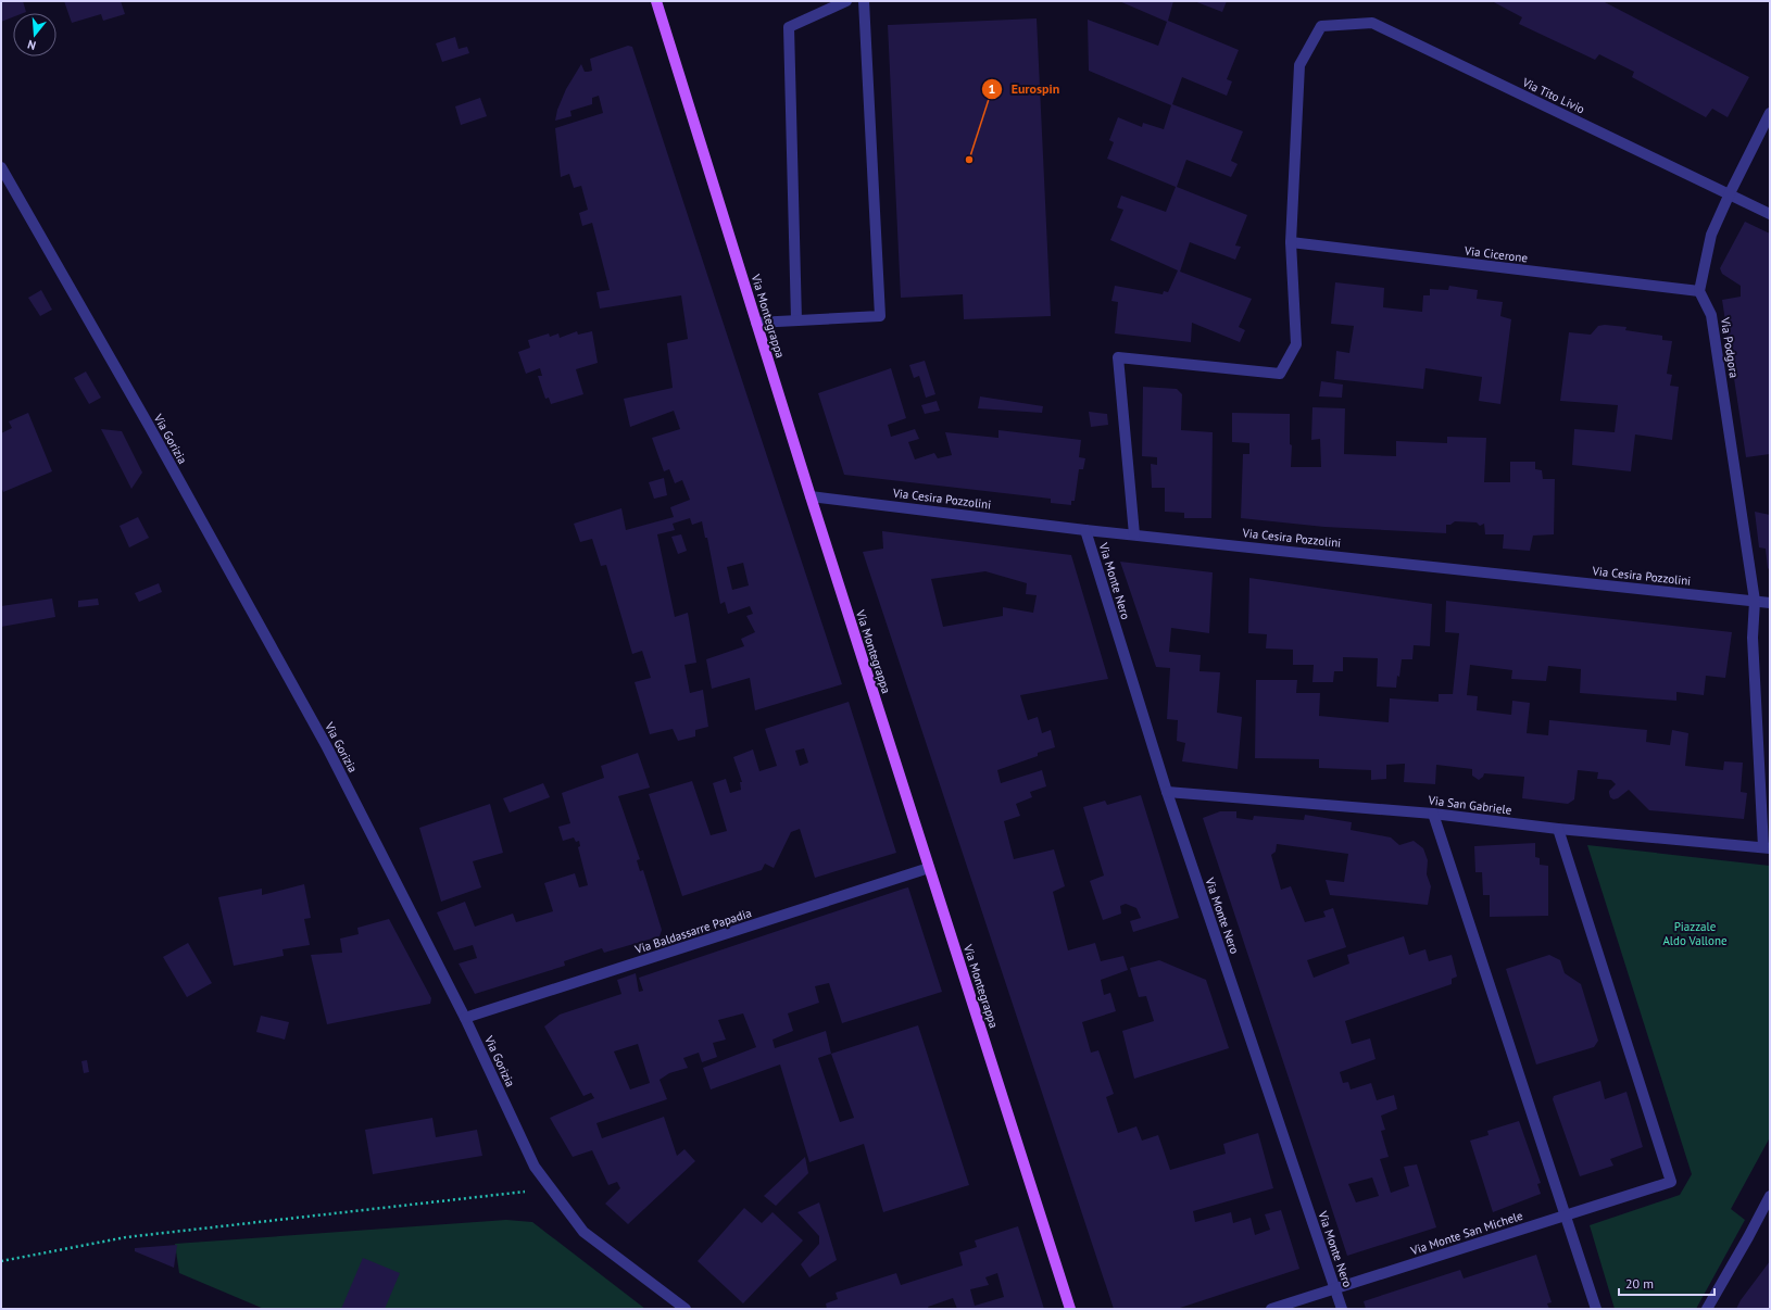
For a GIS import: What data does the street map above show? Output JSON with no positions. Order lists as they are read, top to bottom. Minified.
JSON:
{"streets":{"main road":["Via Montegrappa"],"street":["Via Tito Livio","Via Cicerone","Via Podgora","Via Gorizia","Via Cesira Pozzolini","Via Monte Nero","Via San Gabriele","Via Baldassarre Papadia","Via Monte San Michele"]},"crossings":[["Via Tito Livio","Via Cicerone"],["Via Cicerone","Via Podgora"],["Via Montegrappa","Via Cesira Pozzolini"],["Via Montegrappa","Via Baldassarre Papadia"],["Via Podgora","Via Cesira Pozzolini"],["Via Podgora","Via San Gabriele"],["Via Gorizia","Via Baldassarre Papadia"],["Via Cesira Pozzolini","Via Monte Nero"],["Via Monte Nero","Via San Gabriele"],["Via Monte Nero","Via Monte San Michele"],["Via San Gabriele","Via Monte San Michele"]],"parks":["Piazzale Aldo Vallone"],"places":["Eurospin"],"scale_bar":"20 m","north":"bottom"}
